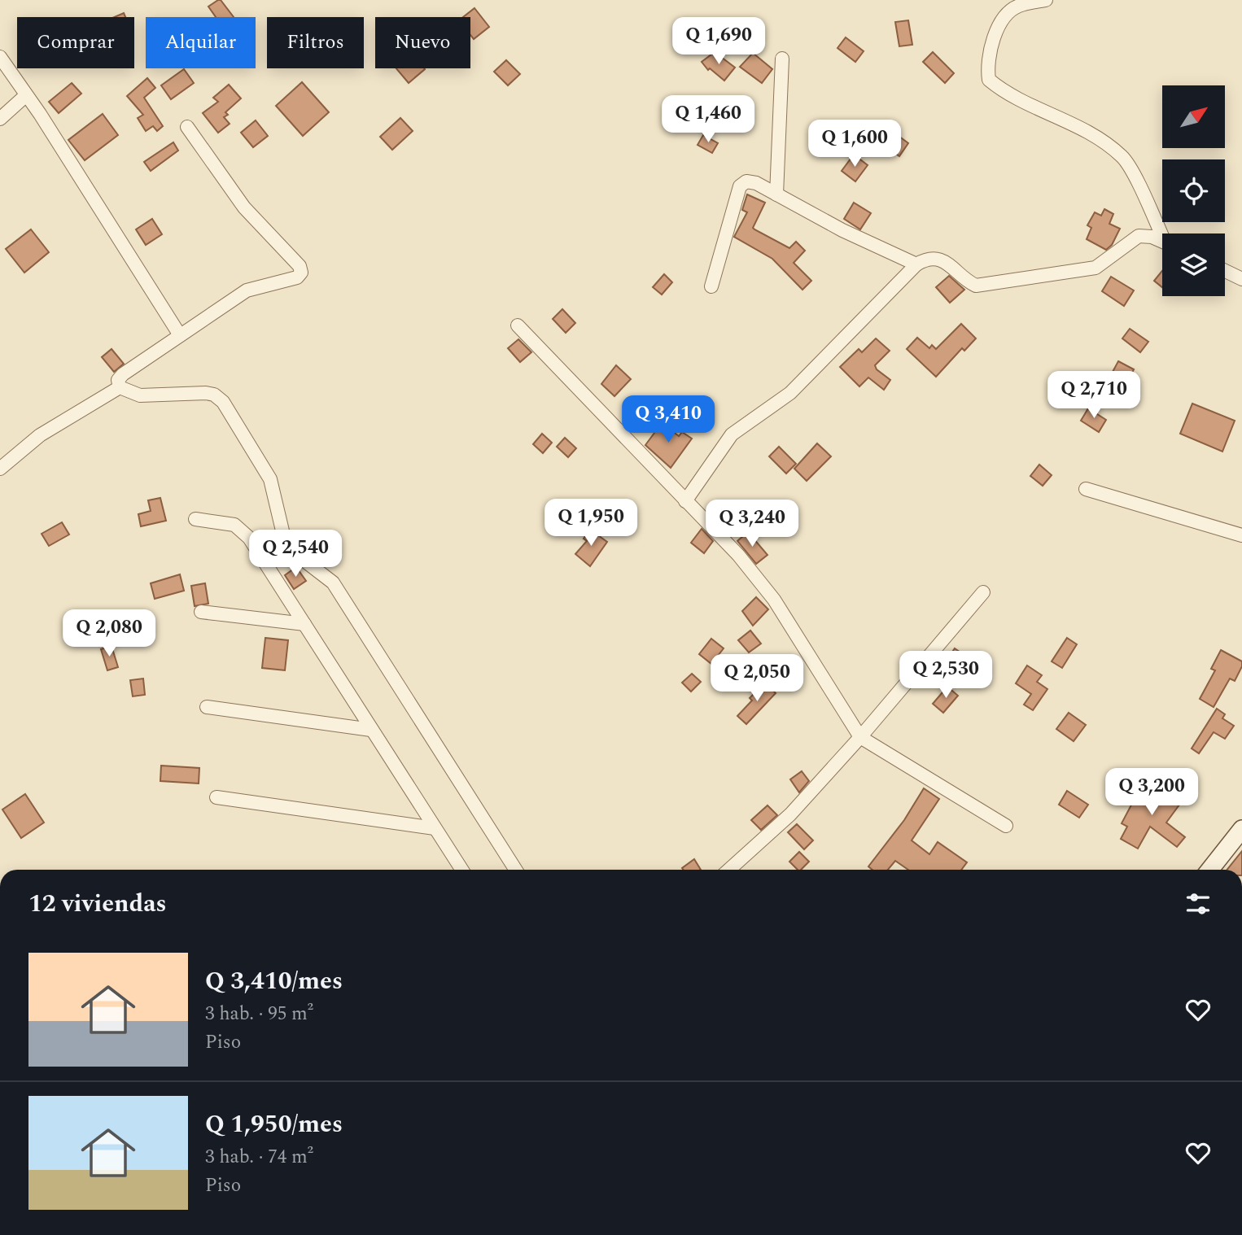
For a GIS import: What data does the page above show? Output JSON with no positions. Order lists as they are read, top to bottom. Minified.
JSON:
{"north":"top right","page":{"price":["Q 1,690","Q 1,460","Q 1,600","Q 2,710","Q 3,410","Q 1,950","Q 3,240","Q 2,540","Q 2,080","Q 2,530","Q 2,050","Q 3,200"],"chip":["Comprar","Alquilar","Filtros","Nuevo"],"heading":"12 viviendas","list":[{"name":"Q 3,410/mes","note":"3 hab. · 95 m² · Piso"},{"name":"Q 1,950/mes","note":"3 hab. · 74 m² · Piso"}]}}
